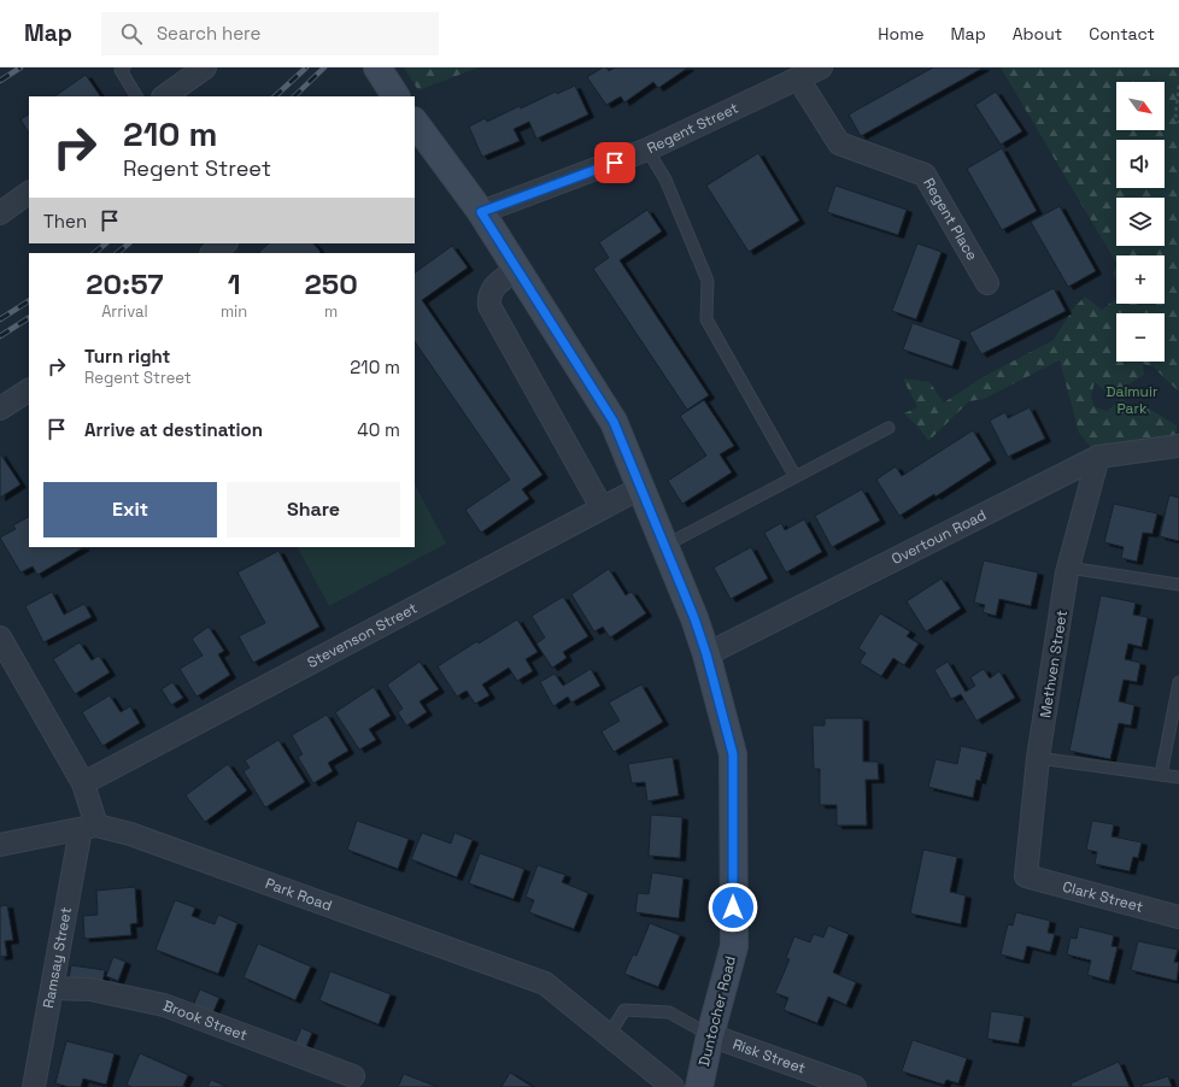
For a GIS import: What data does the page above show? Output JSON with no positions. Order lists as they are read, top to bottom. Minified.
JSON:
{"streets":{"main road":["Duntocher Road"],"street":["Regent Street","Regent Place","Overtoun Road","Stevenson Street","Methven Street","Park Road","Clark Street","Ramsay Street","Brook Street","Risk Street"]},"crossings":[["Regent Street","Regent Place"],["Regent Street","Duntocher Road"],["Overtoun Road","Methven Street"],["Overtoun Road","Duntocher Road"],["Stevenson Street","Duntocher Road"],["Methven Street","Clark Street"],["Park Road","Ramsay Street"],["Ramsay Street","Brook Street"],["Duntocher Road","Risk Street"]],"parks":["Dalmuir Park"],"north":"bottom right","page":{"header":"Map","search":"Search here","nav":["Home","Map","About","Contact"],"map_buttons":["+","−"],"turn":["210 m","Regent Street"],"then":"Then","eta":["20:57","Arrival","1","min","250","m"],"list":[{"name":"Turn right","note":"Regent Street","value":"210 m"},{"name":"Arrive at destination","value":"40 m"}],"buttons":["Exit","Share"]}}
